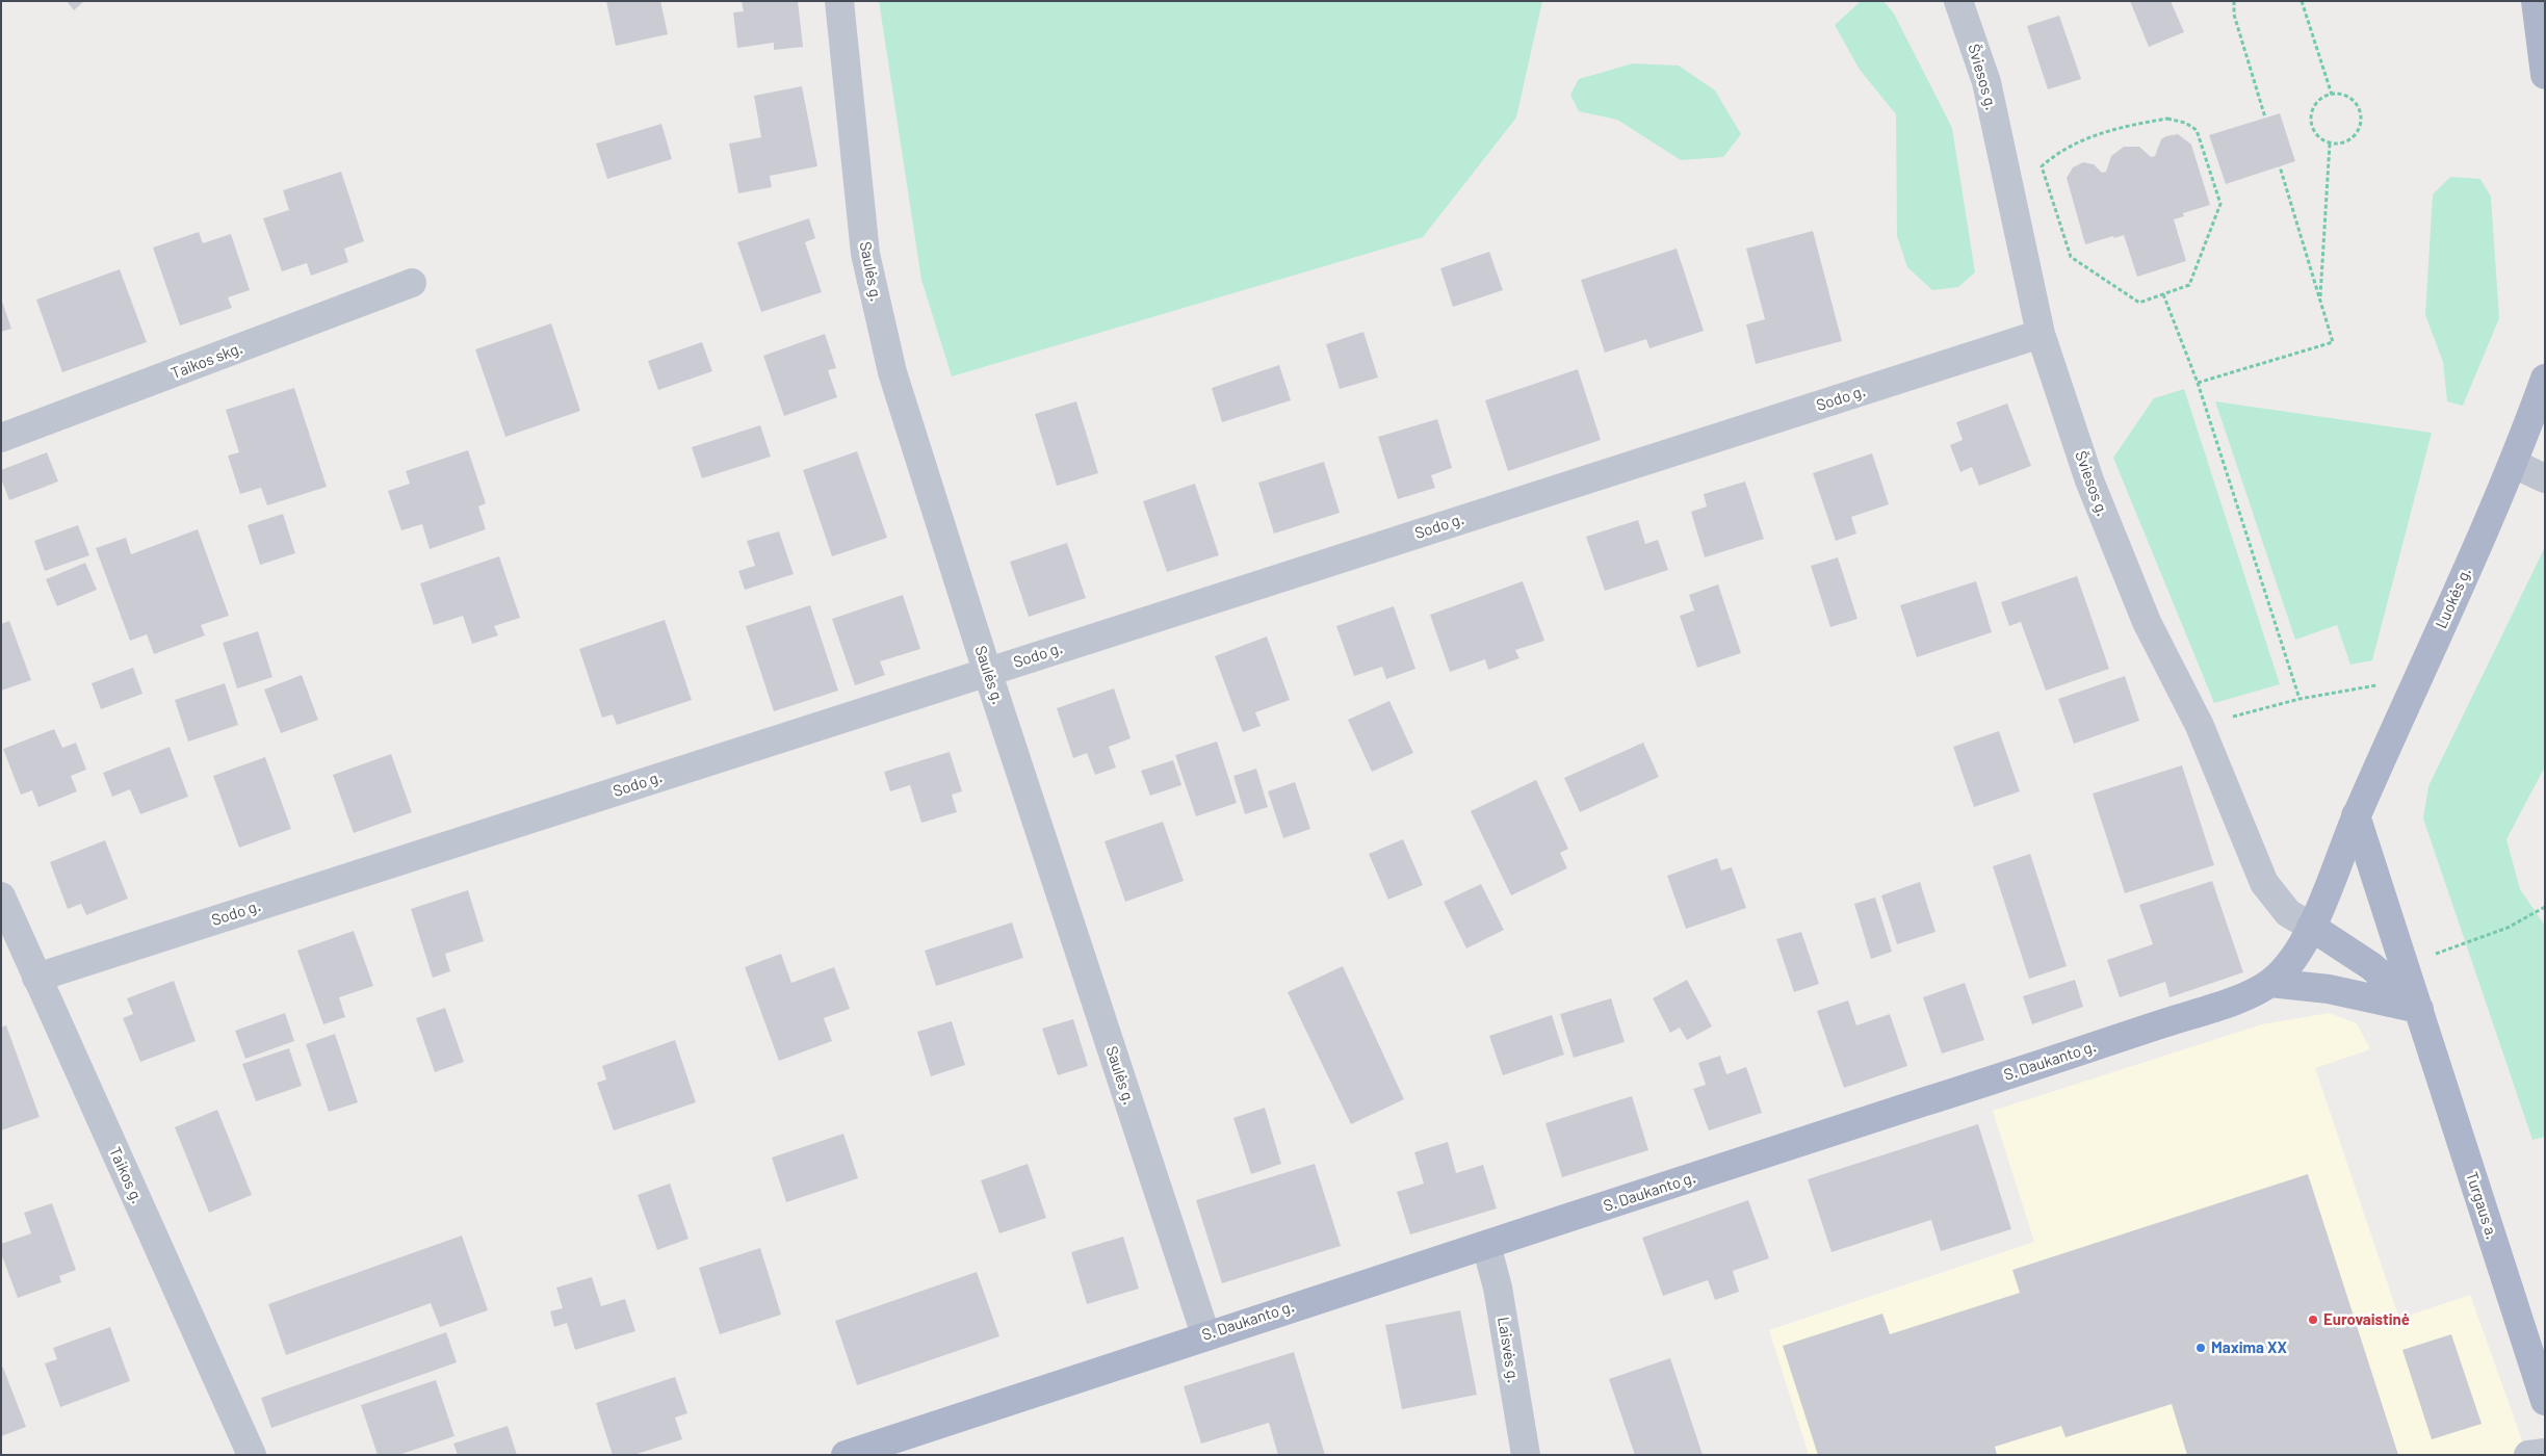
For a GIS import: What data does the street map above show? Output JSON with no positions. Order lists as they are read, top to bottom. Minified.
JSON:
{"streets":{"main road":["Luokės g.","S. Daukanto g.","Turgaus a."],"street":["Šviesos g.","Saulės g.","Taikos skg.","Sodo g.","Taikos g.","Laisvės g."]},"crossings":[["Šviesos g.","Sodo g."],["Šviesos g.","S. Daukanto g."],["Saulės g.","Sodo g."],["Saulės g.","S. Daukanto g."],["Sodo g.","Taikos g."],["Luokės g.","S. Daukanto g."],["Luokės g.","Turgaus a."],["S. Daukanto g.","Turgaus a."],["S. Daukanto g.","Laisvės g."]],"places":["Eurovaistinė","Maxima XX"]}
